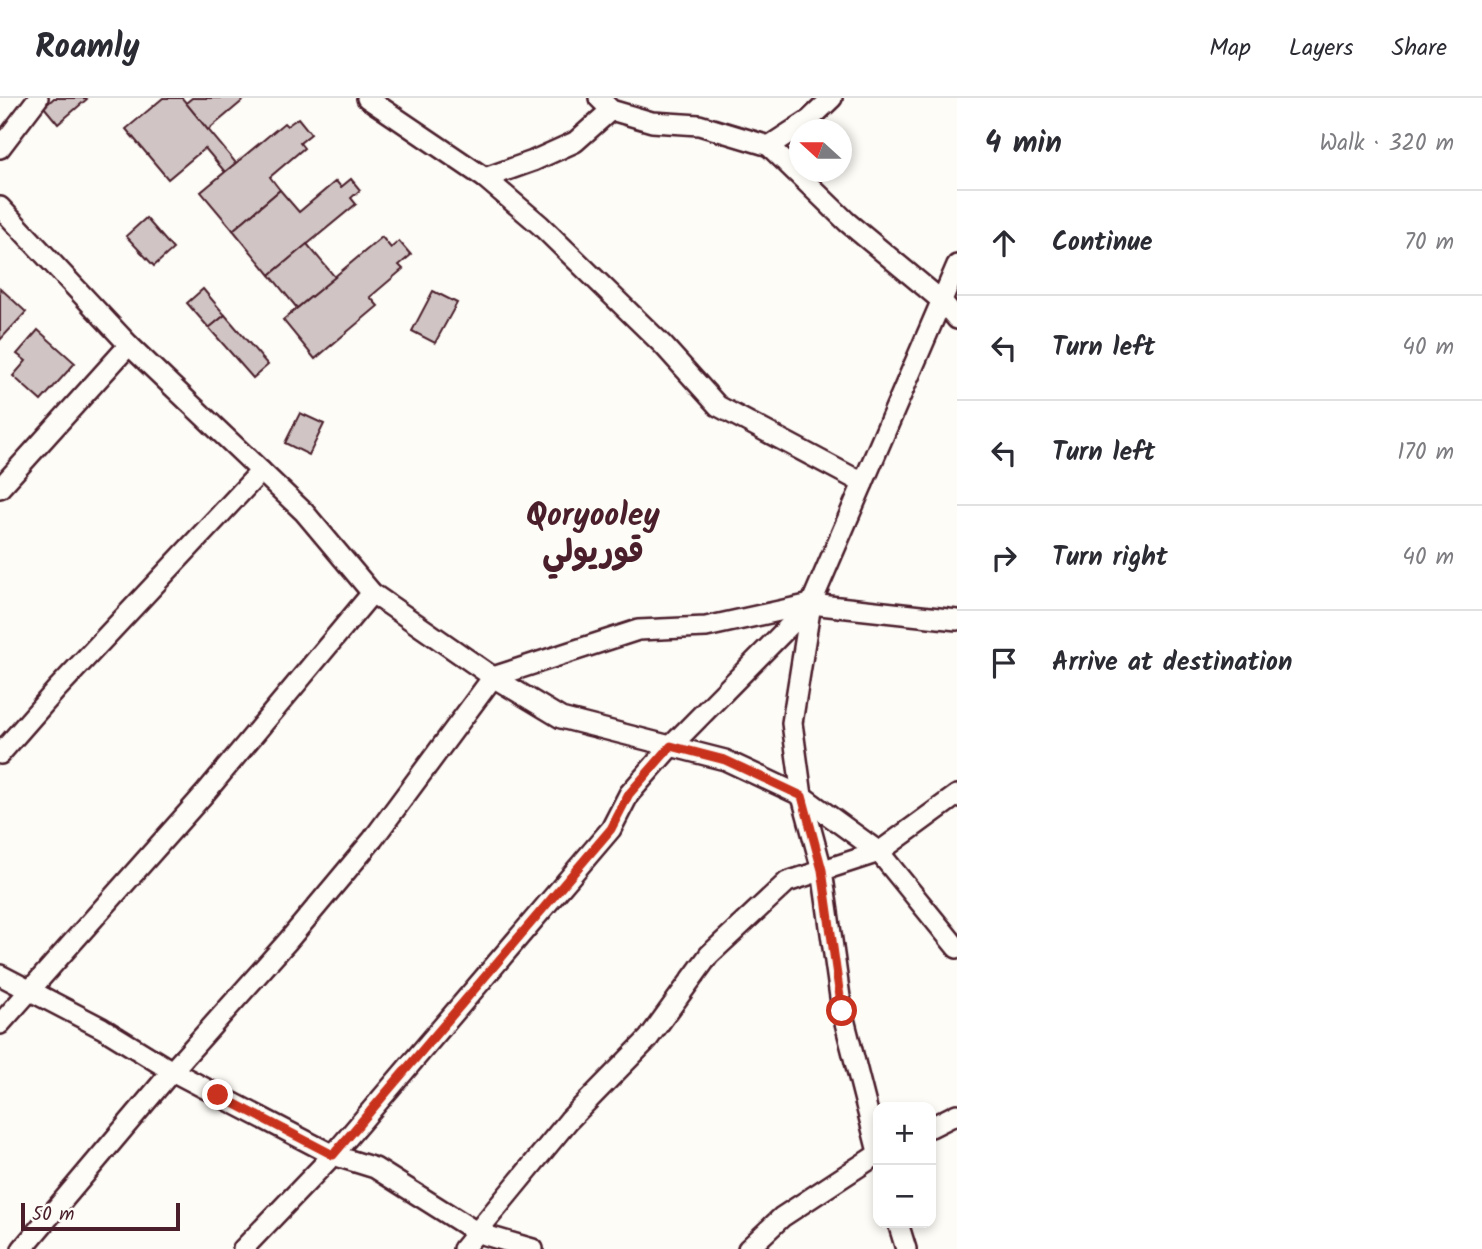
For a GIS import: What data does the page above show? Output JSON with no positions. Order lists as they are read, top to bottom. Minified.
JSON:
{"districts":["Qoryooley قوريولي"],"scale_bar":"50 m","north":"left","page":{"header":"Roamly","nav":["Map","Layers","Share"],"heading":["4 min","Walk · 320 m"],"list":[["Continue","70 m"],["Turn left","40 m"],["Turn left","170 m"],["Turn right","40 m"],"Arrive at destination"],"map_buttons":["+","−"],"scale":"50 m"}}
